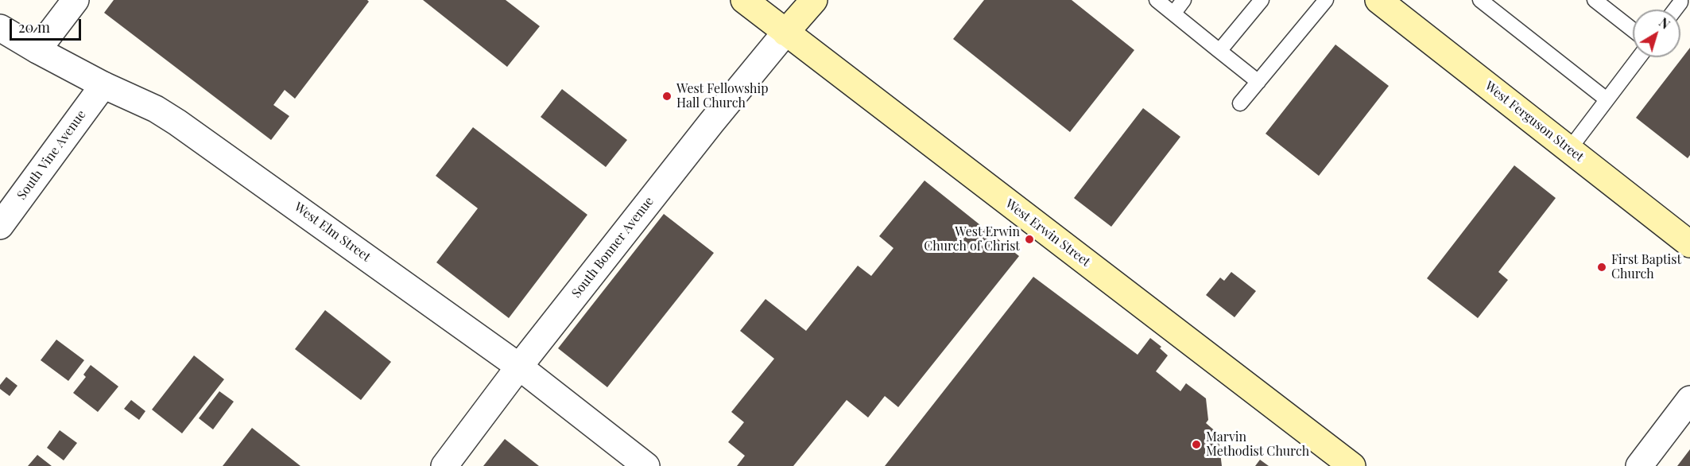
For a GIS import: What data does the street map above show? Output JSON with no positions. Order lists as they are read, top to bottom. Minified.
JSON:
{"streets":{"main road":["West Ferguson Street","West Erwin Street"],"street":["South Vine Avenue","West Elm Street","South Bonner Avenue"]},"crossings":[["South Vine Avenue","West Elm Street"],["West Elm Street","South Bonner Avenue"],["West Erwin Street","South Bonner Avenue"]],"places":["West Fellowship Hall Church","West Erwin Church of Christ","First Baptist Church","Marvin Methodist Church"],"scale_bar":"20 m","north":"top right"}
